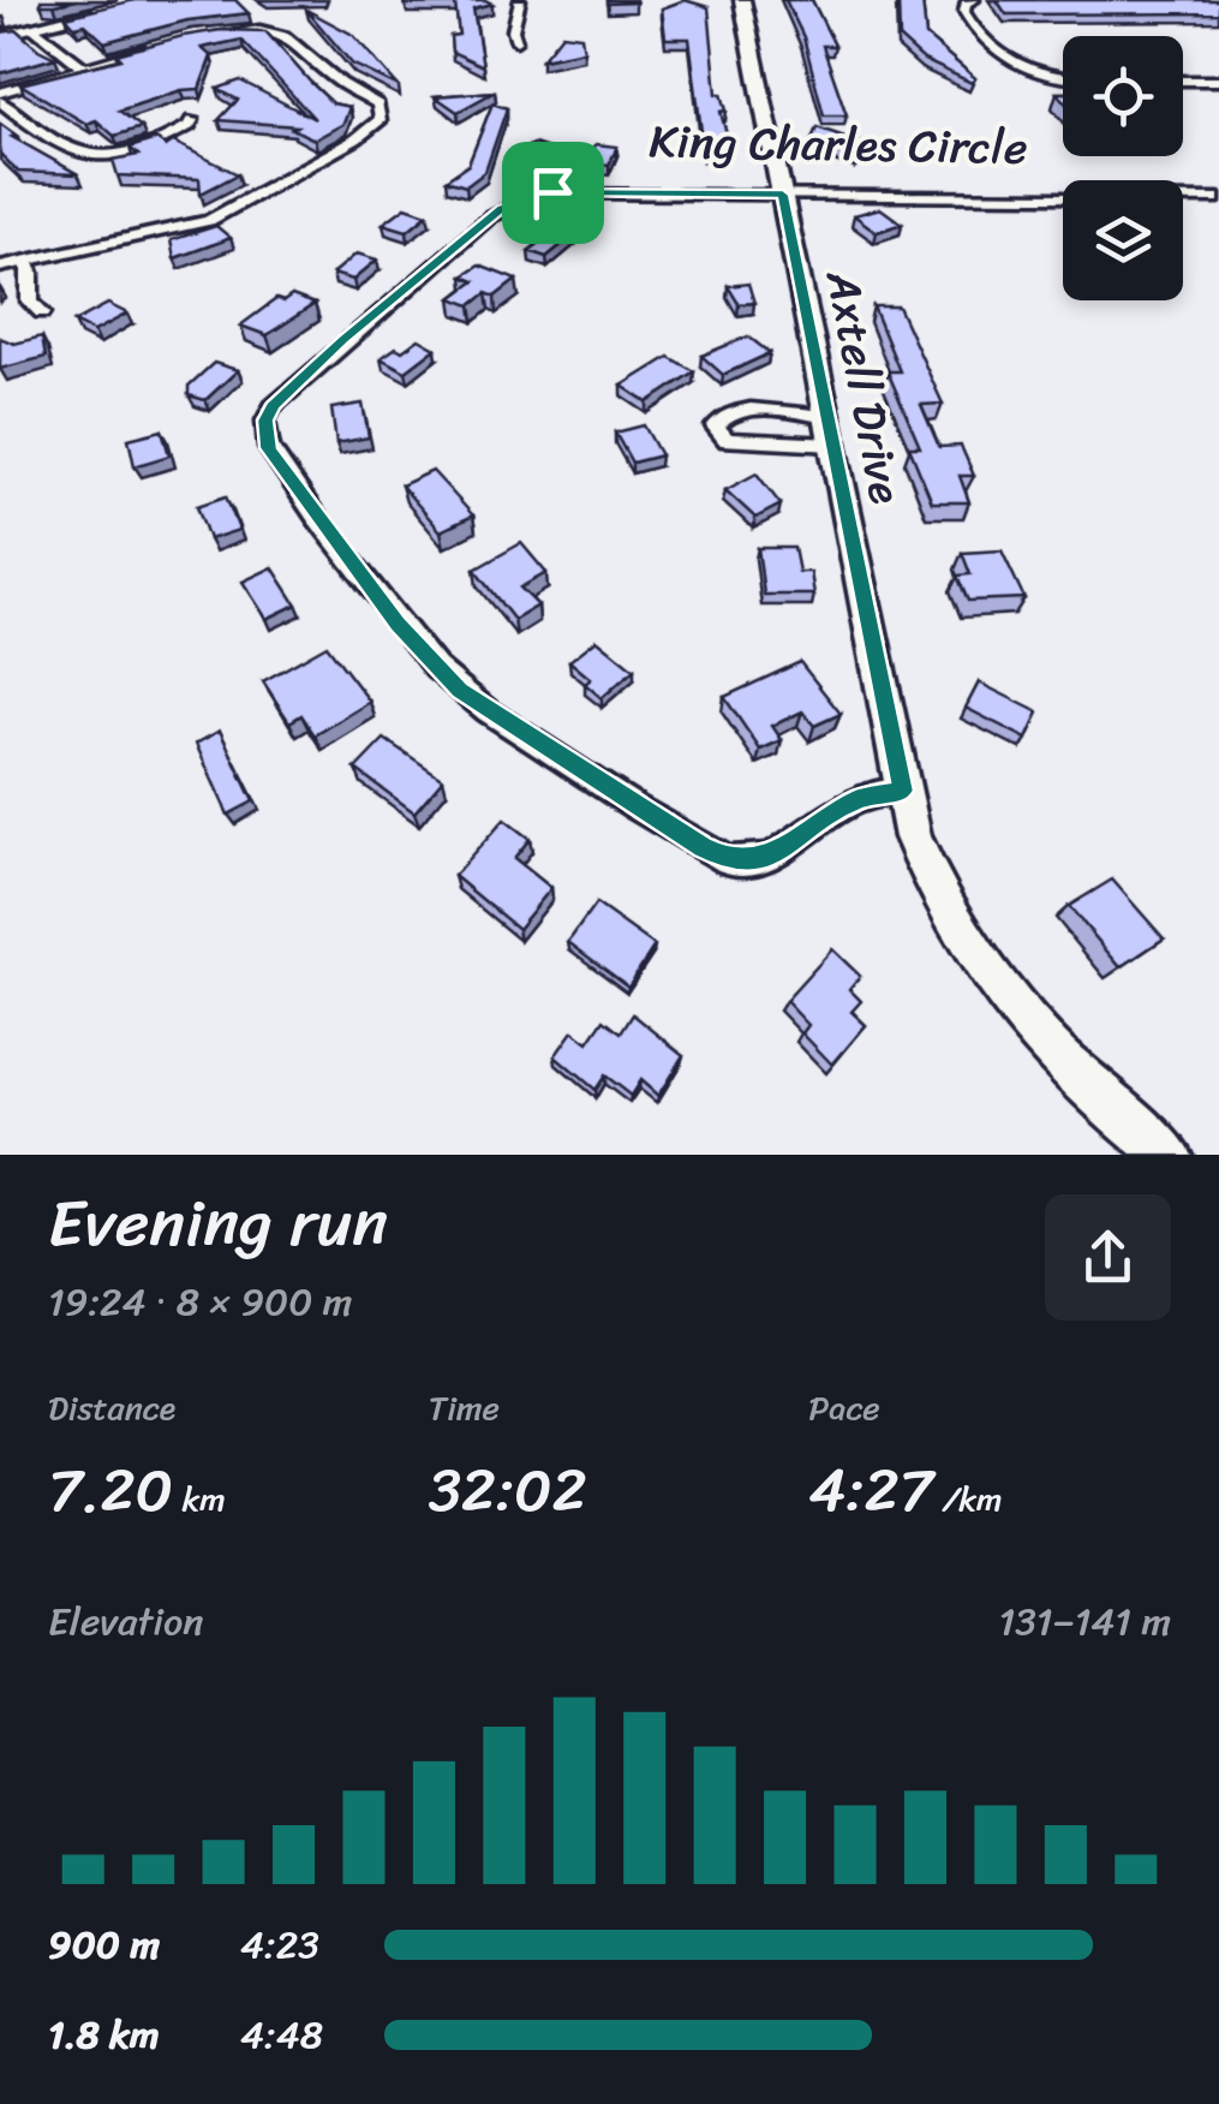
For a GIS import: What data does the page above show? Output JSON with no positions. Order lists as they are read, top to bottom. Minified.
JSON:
{"streets":{"street":["King Charles Circle","Axtell Drive"]},"crossings":[["King Charles Circle","Axtell Drive"]],"page":{"heading":["Evening run","19:24 · 8 × 900 m"],"stats":[["Distance","7.20 km"],["Time","32:02"],["Pace","4:27 /km"]],"chart":["Elevation","131–141 m"],"list":[{"name":"900 m","note":"4:23"},{"name":"1.8 km","note":"4:48"}]}}
